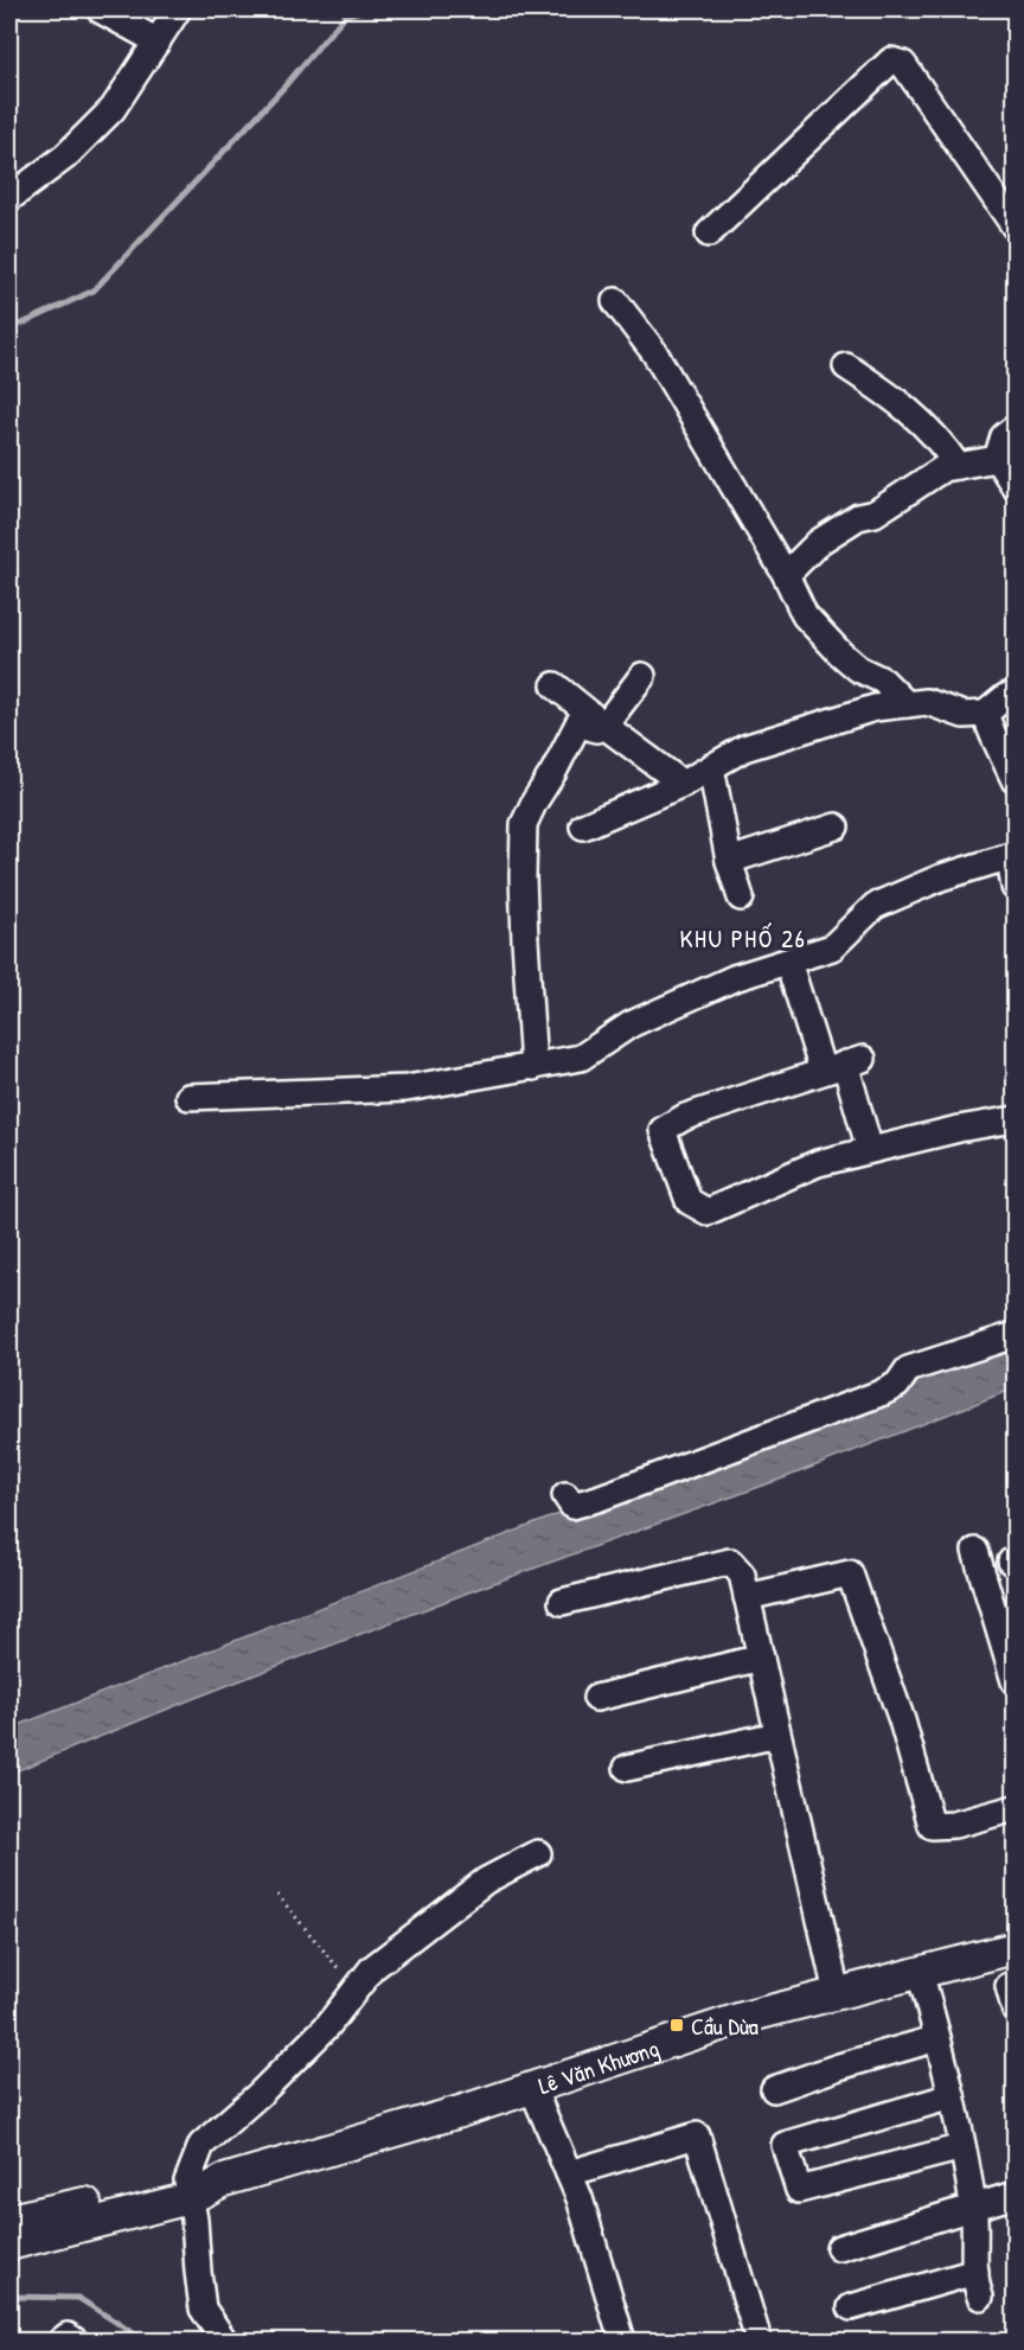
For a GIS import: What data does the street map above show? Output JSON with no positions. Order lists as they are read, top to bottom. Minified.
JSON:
{"streets":{"main road":["Lê Văn Khương"]},"districts":["KHU PHỐ 26"],"places":{"transit":["Cầu Dừa"]}}
